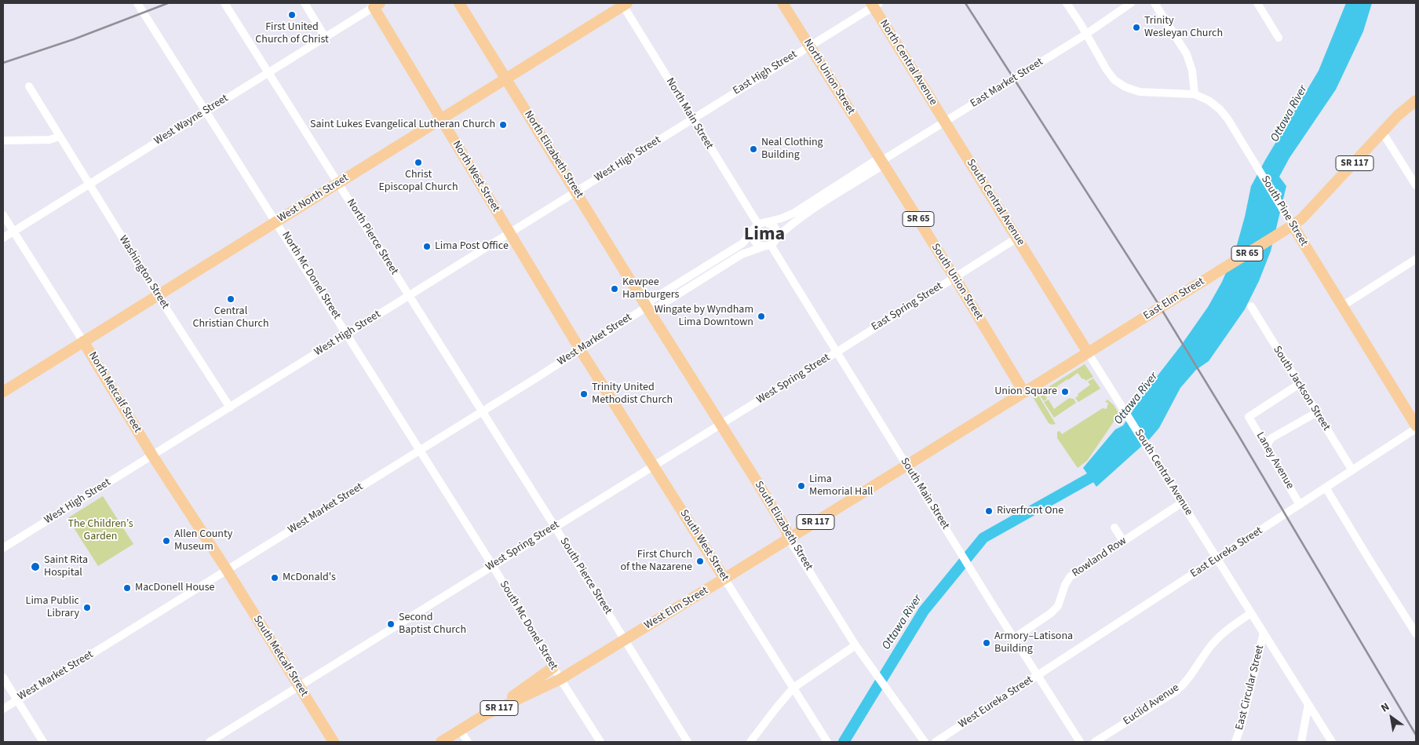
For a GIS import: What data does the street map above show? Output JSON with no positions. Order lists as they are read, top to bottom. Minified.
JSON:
{"streets":{"main road":["North Central Avenue","North Union Street","North Elizabeth Street","SR 117","North West Street","West North Street","South Central Avenue","South Pine Street","SR 65","South Union Street","East Elm Street","North Metcalf Street","South Elizabeth Street","South West Street","West Elm Street","South Metcalf Street"],"street":["East High Street","East Market Street","North Main Street","West Wayne Street","West High Street","North Pierce Street","Washington Street","North Mc Donel Street","East Spring Street","West Market Street","West Spring Street","South Jackson Street","Laney Avenue","South Main Street","East Eureka Street","Rowland Row","South Pierce Street","South Mc Donel Street","East Circular Street","West Eureka Street","Euclid Avenue"]},"crossings":[["North Central Avenue","East High Street"],["North Central Avenue","East Market Street"],["North Central Avenue","South Central Avenue"],["East High Street","North Union Street"],["East High Street","North Main Street"],["East High Street","West High Street"],["North Union Street","South Union Street"],["East Market Street","North Main Street"],["East Market Street","South Central Avenue"],["East Market Street","South Union Street"],["East Market Street","West Market Street"],["East Market Street","South Main Street"],["North Main Street","West High Street"],["North Main Street","West North Street"],["North Main Street","West Market Street"],["North Main Street","South Main Street"],["West Wayne Street","North West Street"],["West Wayne Street","North Pierce Street"],["West Wayne Street","Washington Street"],["West Wayne Street","North Mc Donel Street"],["West Wayne Street","North Metcalf Street"],["North Elizabeth Street","West High Street"],["North Elizabeth Street","West North Street"],["North Elizabeth Street","West Market Street"],["North Elizabeth Street","South Elizabeth Street"],["West High Street","North West Street"],["West High Street","North Pierce Street"],["West High Street","Washington Street"],["West High Street","North Mc Donel Street"],["West High Street","North Metcalf Street"],["North West Street","West North Street"],["North West Street","West Market Street"],["North West Street","South West Street"],["West North Street","North Pierce Street"],["West North Street","Washington Street"],["West North Street","North Mc Donel Street"],["West North Street","North Metcalf Street"],["South Central Avenue","East Elm Street"],["South Central Avenue","East Spring Street"],["South Central Avenue","East Eureka Street"],["South Central Avenue","Rowland Row"],["South Central Avenue","East Circular Street"],["South Central Avenue","Euclid Avenue"],["South Pine Street","East Elm Street"],["North Pierce Street","West Market Street"],["North Pierce Street","South Pierce Street"],["North Mc Donel Street","West Market Street"],["North Mc Donel Street","South Mc Donel Street"],["South Union Street","East Elm Street"],["South Union Street","East Spring Street"],["East Elm Street","South Main Street"],["East Elm Street","West Elm Street"],["East Spring Street","West Spring Street"],["East Spring Street","South Main Street"],["West Market Street","North Metcalf Street"],["West Market Street","South Main Street"],["West Market Street","South Elizabeth Street"],["West Market Street","South West Street"],["West Market Street","South Pierce Street"],["West Market Street","South Mc Donel Street"],["West Market Street","South Metcalf Street"],["West Spring Street","South Main Street"],["West Spring Street","South Elizabeth Street"],["West Spring Street","South West Street"],["West Spring Street","South Pierce Street"],["West Spring Street","South Mc Donel Street"],["West Spring Street","South Metcalf Street"],["South Jackson Street","Laney Avenue"],["South Jackson Street","East Eureka Street"],["North Metcalf Street","South Metcalf Street"],["Laney Avenue","East Eureka Street"],["South Main Street","East Eureka Street"],["South Main Street","Rowland Row"],["South Main Street","West Elm Street"],["South Main Street","West Eureka Street"],["South Elizabeth Street","West Elm Street"],["South West Street","West Elm Street"],["East Eureka Street","West Eureka Street"],["South Pierce Street","West Elm Street"],["West Elm Street","South Mc Donel Street"]],"districts":["Lima"],"water":["Ottawa River"],"parks":["The Children’s Garden"],"places":["First United Church of Christ","Trinity Wesleyan Church","Saint Lukes Evangelical Lutheran Church","Neal Clothing Building","Christ Episcopal Church","Lima Post Office","Kewpee Hamburgers","Central Christian Church","Wingate by Wyndham Lima Downtown","Union Square","Trinity United Methodist Church","Lima Memorial Hall","Riverfront One","Allen County Museum","First Church of the Nazarene","Saint Rita Hospital","McDonald's","MacDonell House","Lima Public Library","Second Baptist Church","Armory–Latisona Building"],"north":"top left"}
